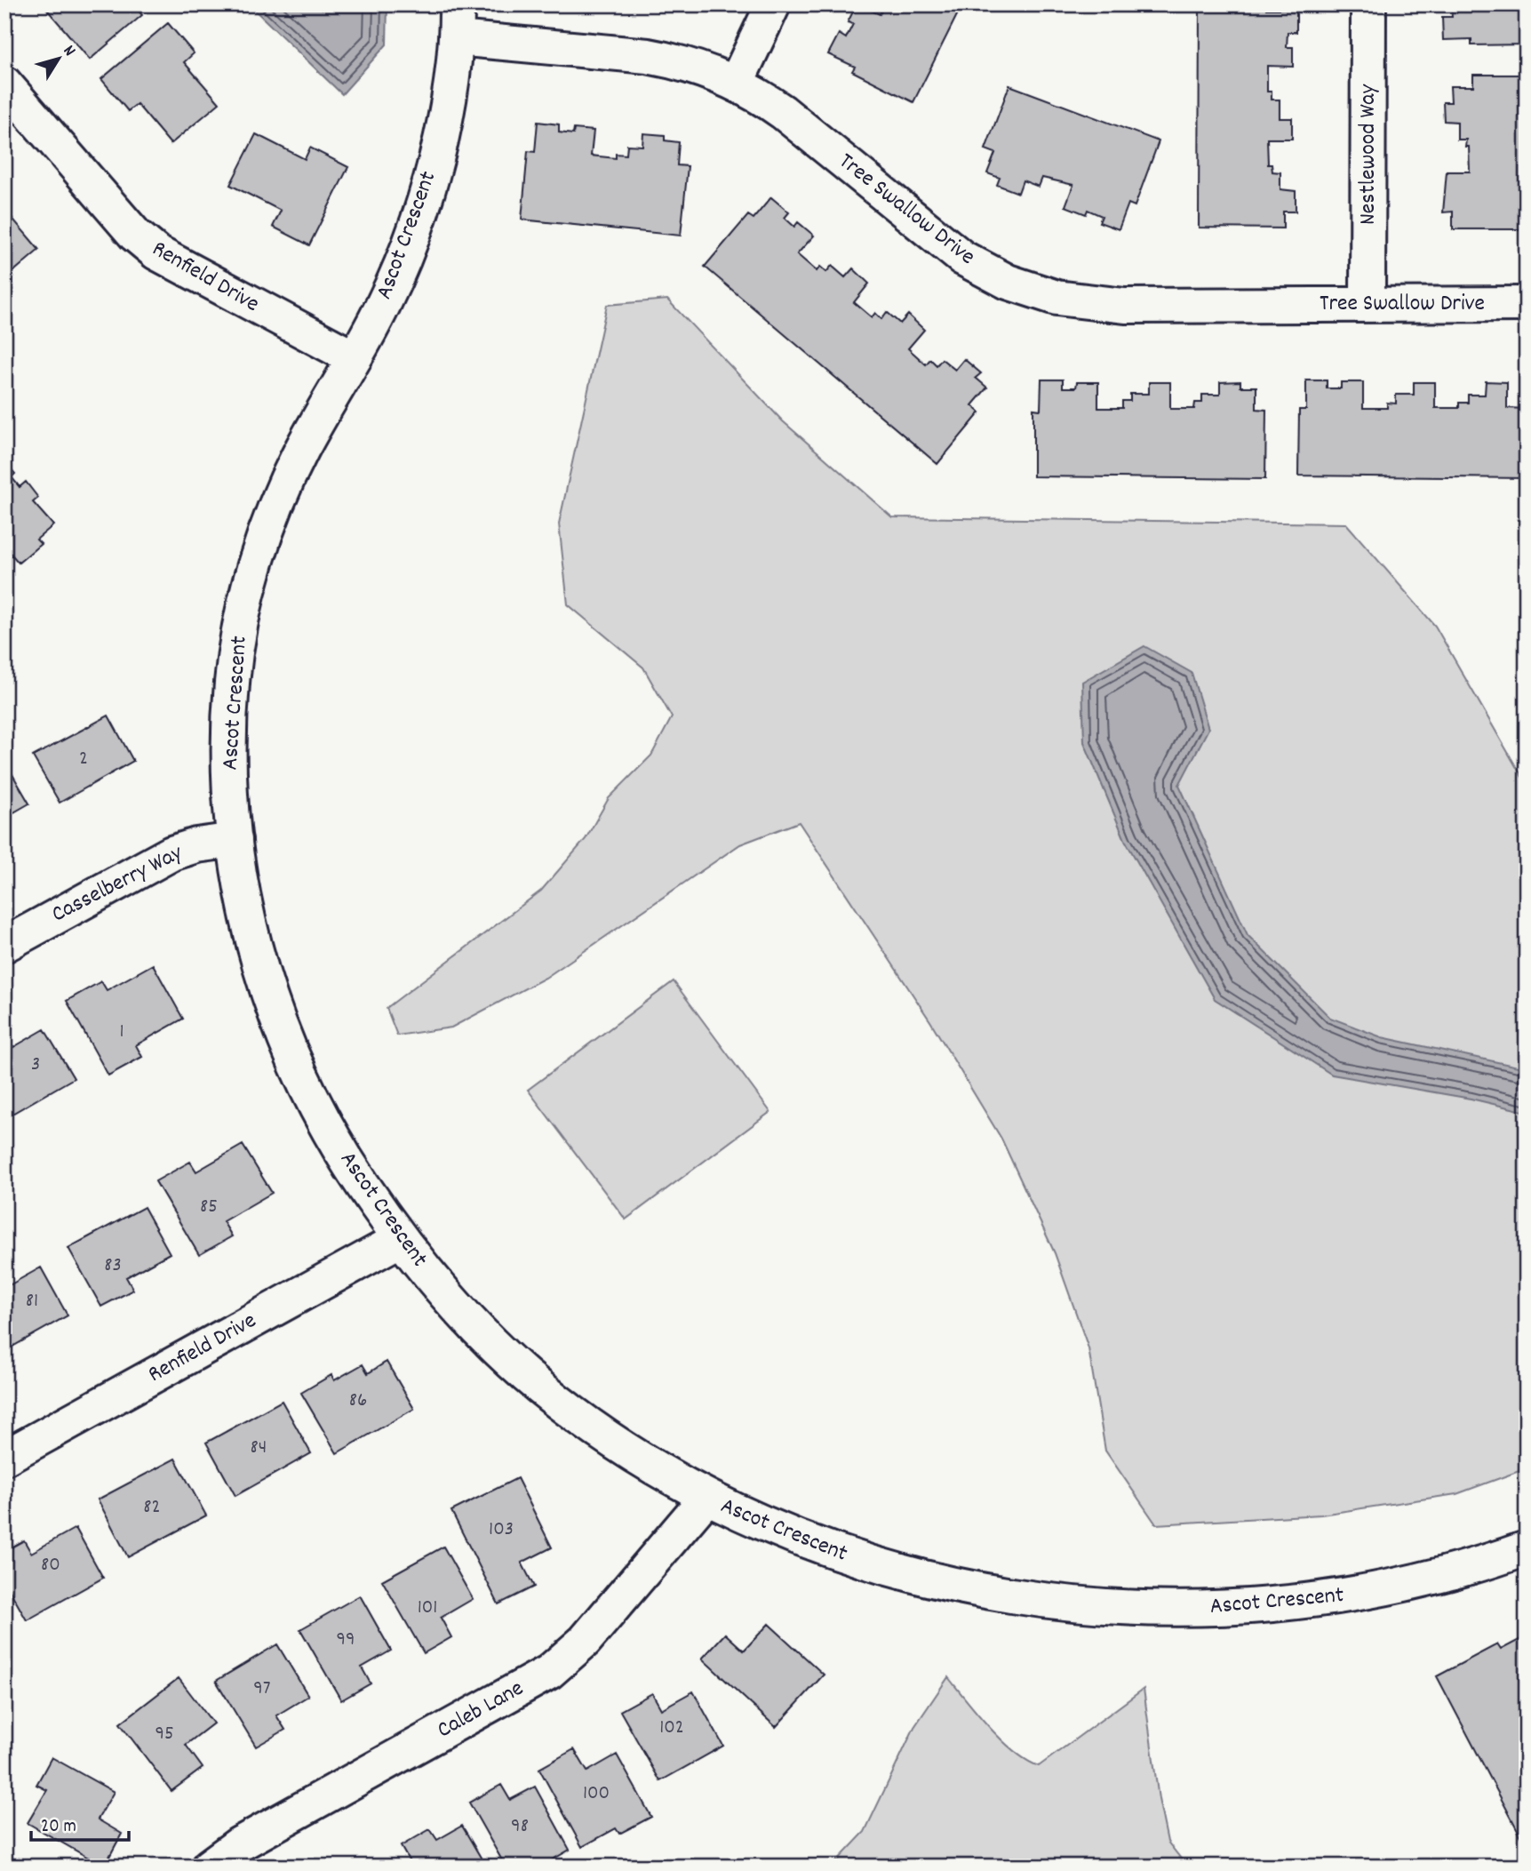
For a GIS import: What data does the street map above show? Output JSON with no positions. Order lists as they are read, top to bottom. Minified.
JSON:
{"streets":{"street":["Nestlewood Way","Tree Swallow Drive","Ascot Crescent","Renfield Drive","Casselberry Way","Caleb Lane"]},"crossings":[["Nestlewood Way","Tree Swallow Drive"],["Tree Swallow Drive","Ascot Crescent"],["Ascot Crescent","Renfield Drive"],["Ascot Crescent","Casselberry Way"],["Ascot Crescent","Caleb Lane"]],"house_numbers":["2","1","3","85","83","81","86","84","82","103","80","101","99","97","102","95","100","98"],"scale_bar":"20 m","north":"top right"}
